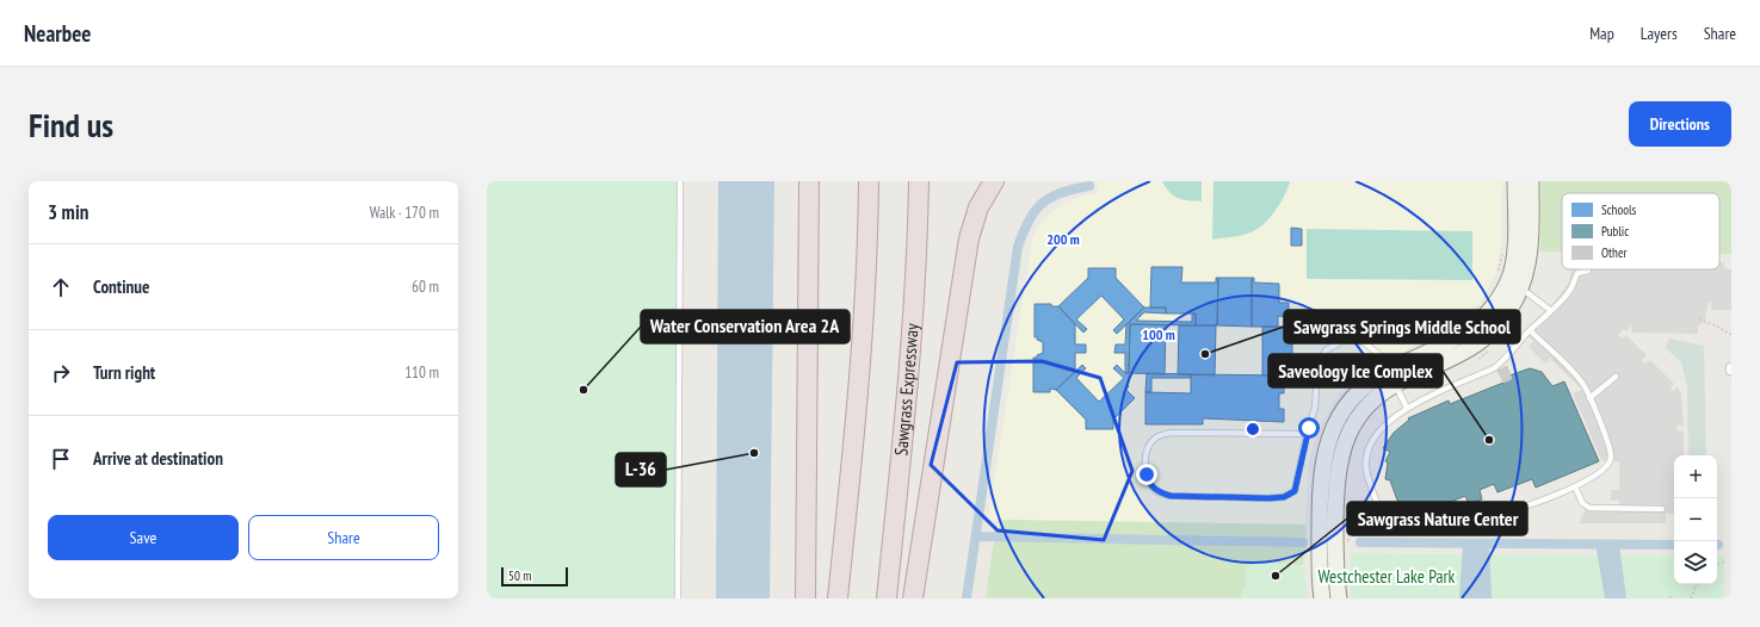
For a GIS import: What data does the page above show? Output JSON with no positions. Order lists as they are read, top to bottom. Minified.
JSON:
{"streets":{"highway":["Sawgrass Expressway"]},"parks":["Westchester Lake Park"],"places":["Sawgrass Springs Middle School","Water Conservation Area 2A","Saveology Ice Complex","L-36","Sawgrass Nature Center"],"legend":["Schools","Public","Other"],"scale_bar":"50 m","page":{"header":"Nearbee","nav":["Map","Layers","Share"],"buttons":["Directions",["Save","Share"]],"title":"Find us","heading":["3 min","Walk · 170 m"],"list":[["Continue","60 m"],["Turn right","110 m"],"Arrive at destination"],"map_buttons":["+","−"],"scale":"50 m"},"rings":["200 m","100 m"]}
